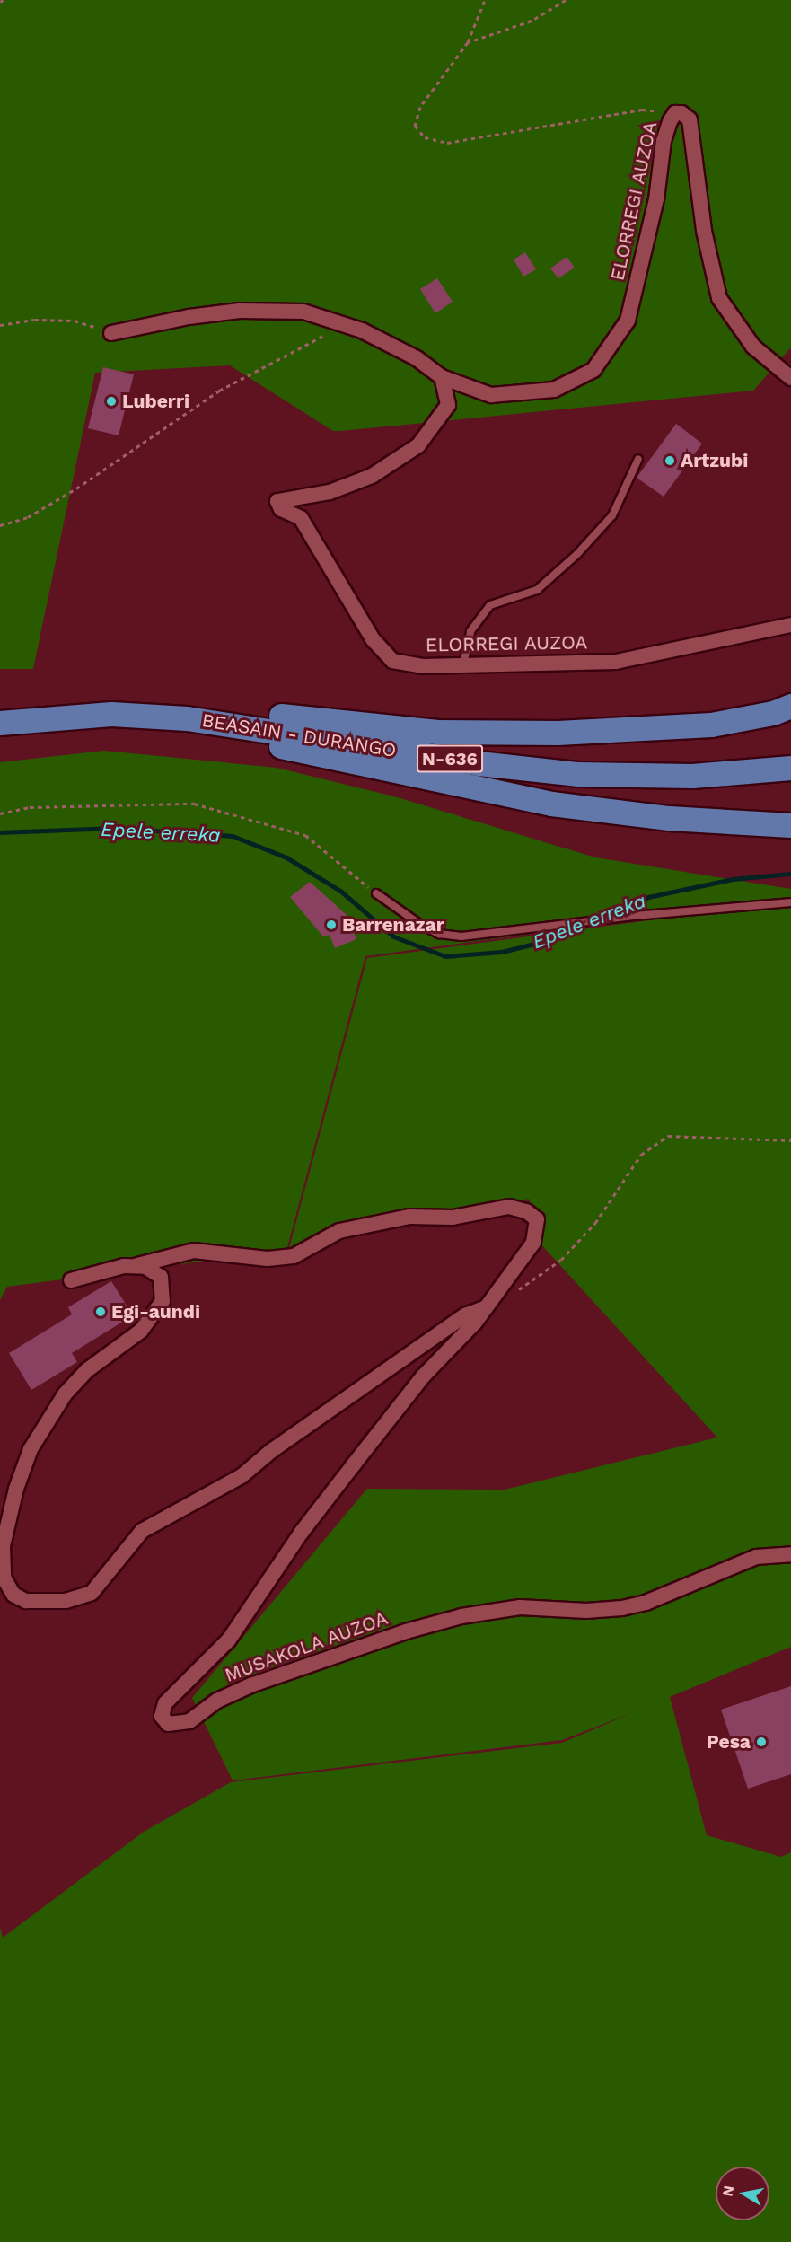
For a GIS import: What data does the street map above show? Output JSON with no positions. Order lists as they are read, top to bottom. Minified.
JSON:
{"streets":{"highway":["BEASAIN - DURANGO","N-636"],"street":["ELORREGI AUZOA","MUSAKOLA AUZOA"]},"water":["Epele erreka"],"places":["Luberri","Artzubi","Barrenazar","Egi-aundi","Pesa"],"north":"left"}
